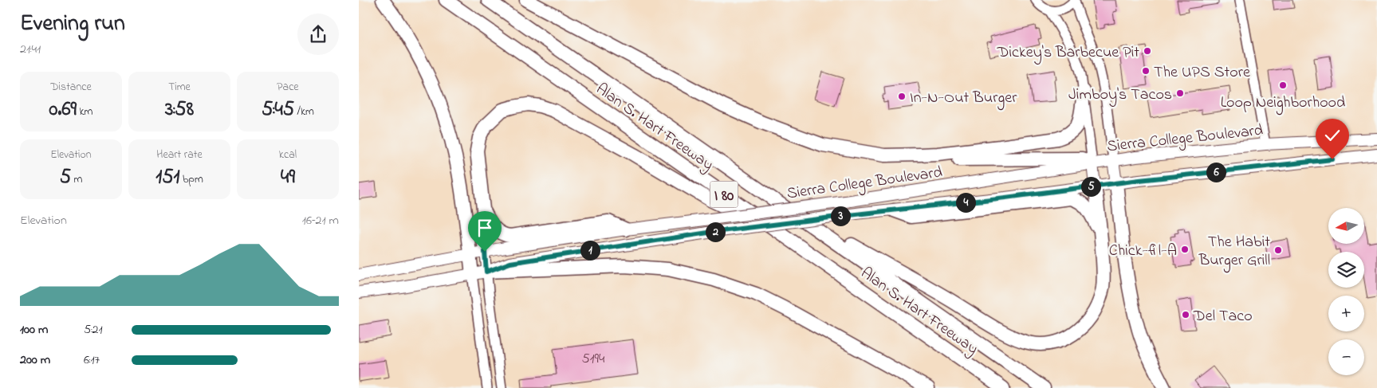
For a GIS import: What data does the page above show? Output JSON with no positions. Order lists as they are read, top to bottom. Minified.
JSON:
{"streets":{"highway":["Alan S. Hart Freeway","I 80"],"main road":["Sierra College Boulevard"]},"places":["Dickey's Barbecue Pit","The UPS Store","Loop Neighborhood","Jimboy's Tacos","In-N-Out Burger","Chick-fil-A","The Habit Burger Grill","Del Taco"],"house_numbers":["5194"],"north":"left","page":{"heading":["Evening run","21:41"],"stats":[["Distance","0.69 km"],["Time","3:58"],["Pace","5:45 /km"],["Elevation","5 m"],["Heart rate","151 bpm"],["kcal","49"]],"pins":["6","5","4","3","2","1"],"chart":["Elevation","16–21 m"],"map_buttons":["+","−"],"list":[{"name":"100 m","note":"5:21"},{"name":"200 m","note":"6:17"}]}}
